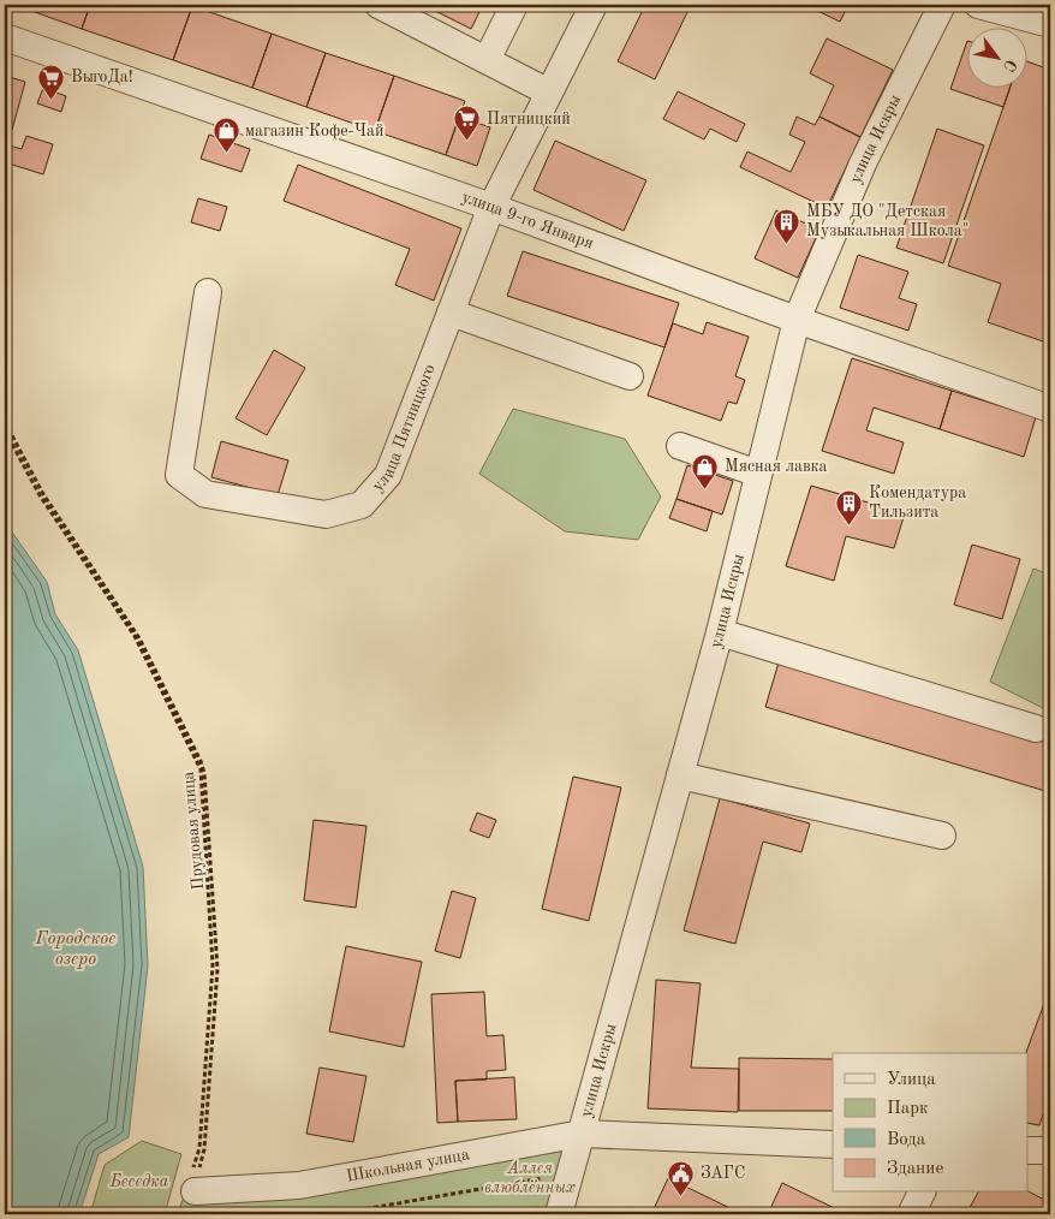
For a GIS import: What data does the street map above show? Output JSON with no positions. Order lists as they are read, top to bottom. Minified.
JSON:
{"streets":{"street":["улица Искры","улица 9-го Января","улица Пятницкого","Школьная улица"],"path":["Прудовая улица"]},"crossings":[["улица Искры","улица 9-го Января"],["улица Искры","Школьная улица"],["улица 9-го Января","улица Пятницкого"],["Прудовая улица","Школьная улица"]],"water":["Городское озеро"],"parks":["Аллея влюблённых","Беседка"],"places":{"supermarket":["ВыгоДа!","Пятницкий"],"shop":["магазин Кофе-Чай","Мясная лавка"],"building":["МБУ ДО \"Детская Музыкальная Школа\"","Комендатура Тильзита"],"public building":["ЗАГС"]},"legend":["Улица","Парк","Вода","Здание"],"north":"bottom right"}
